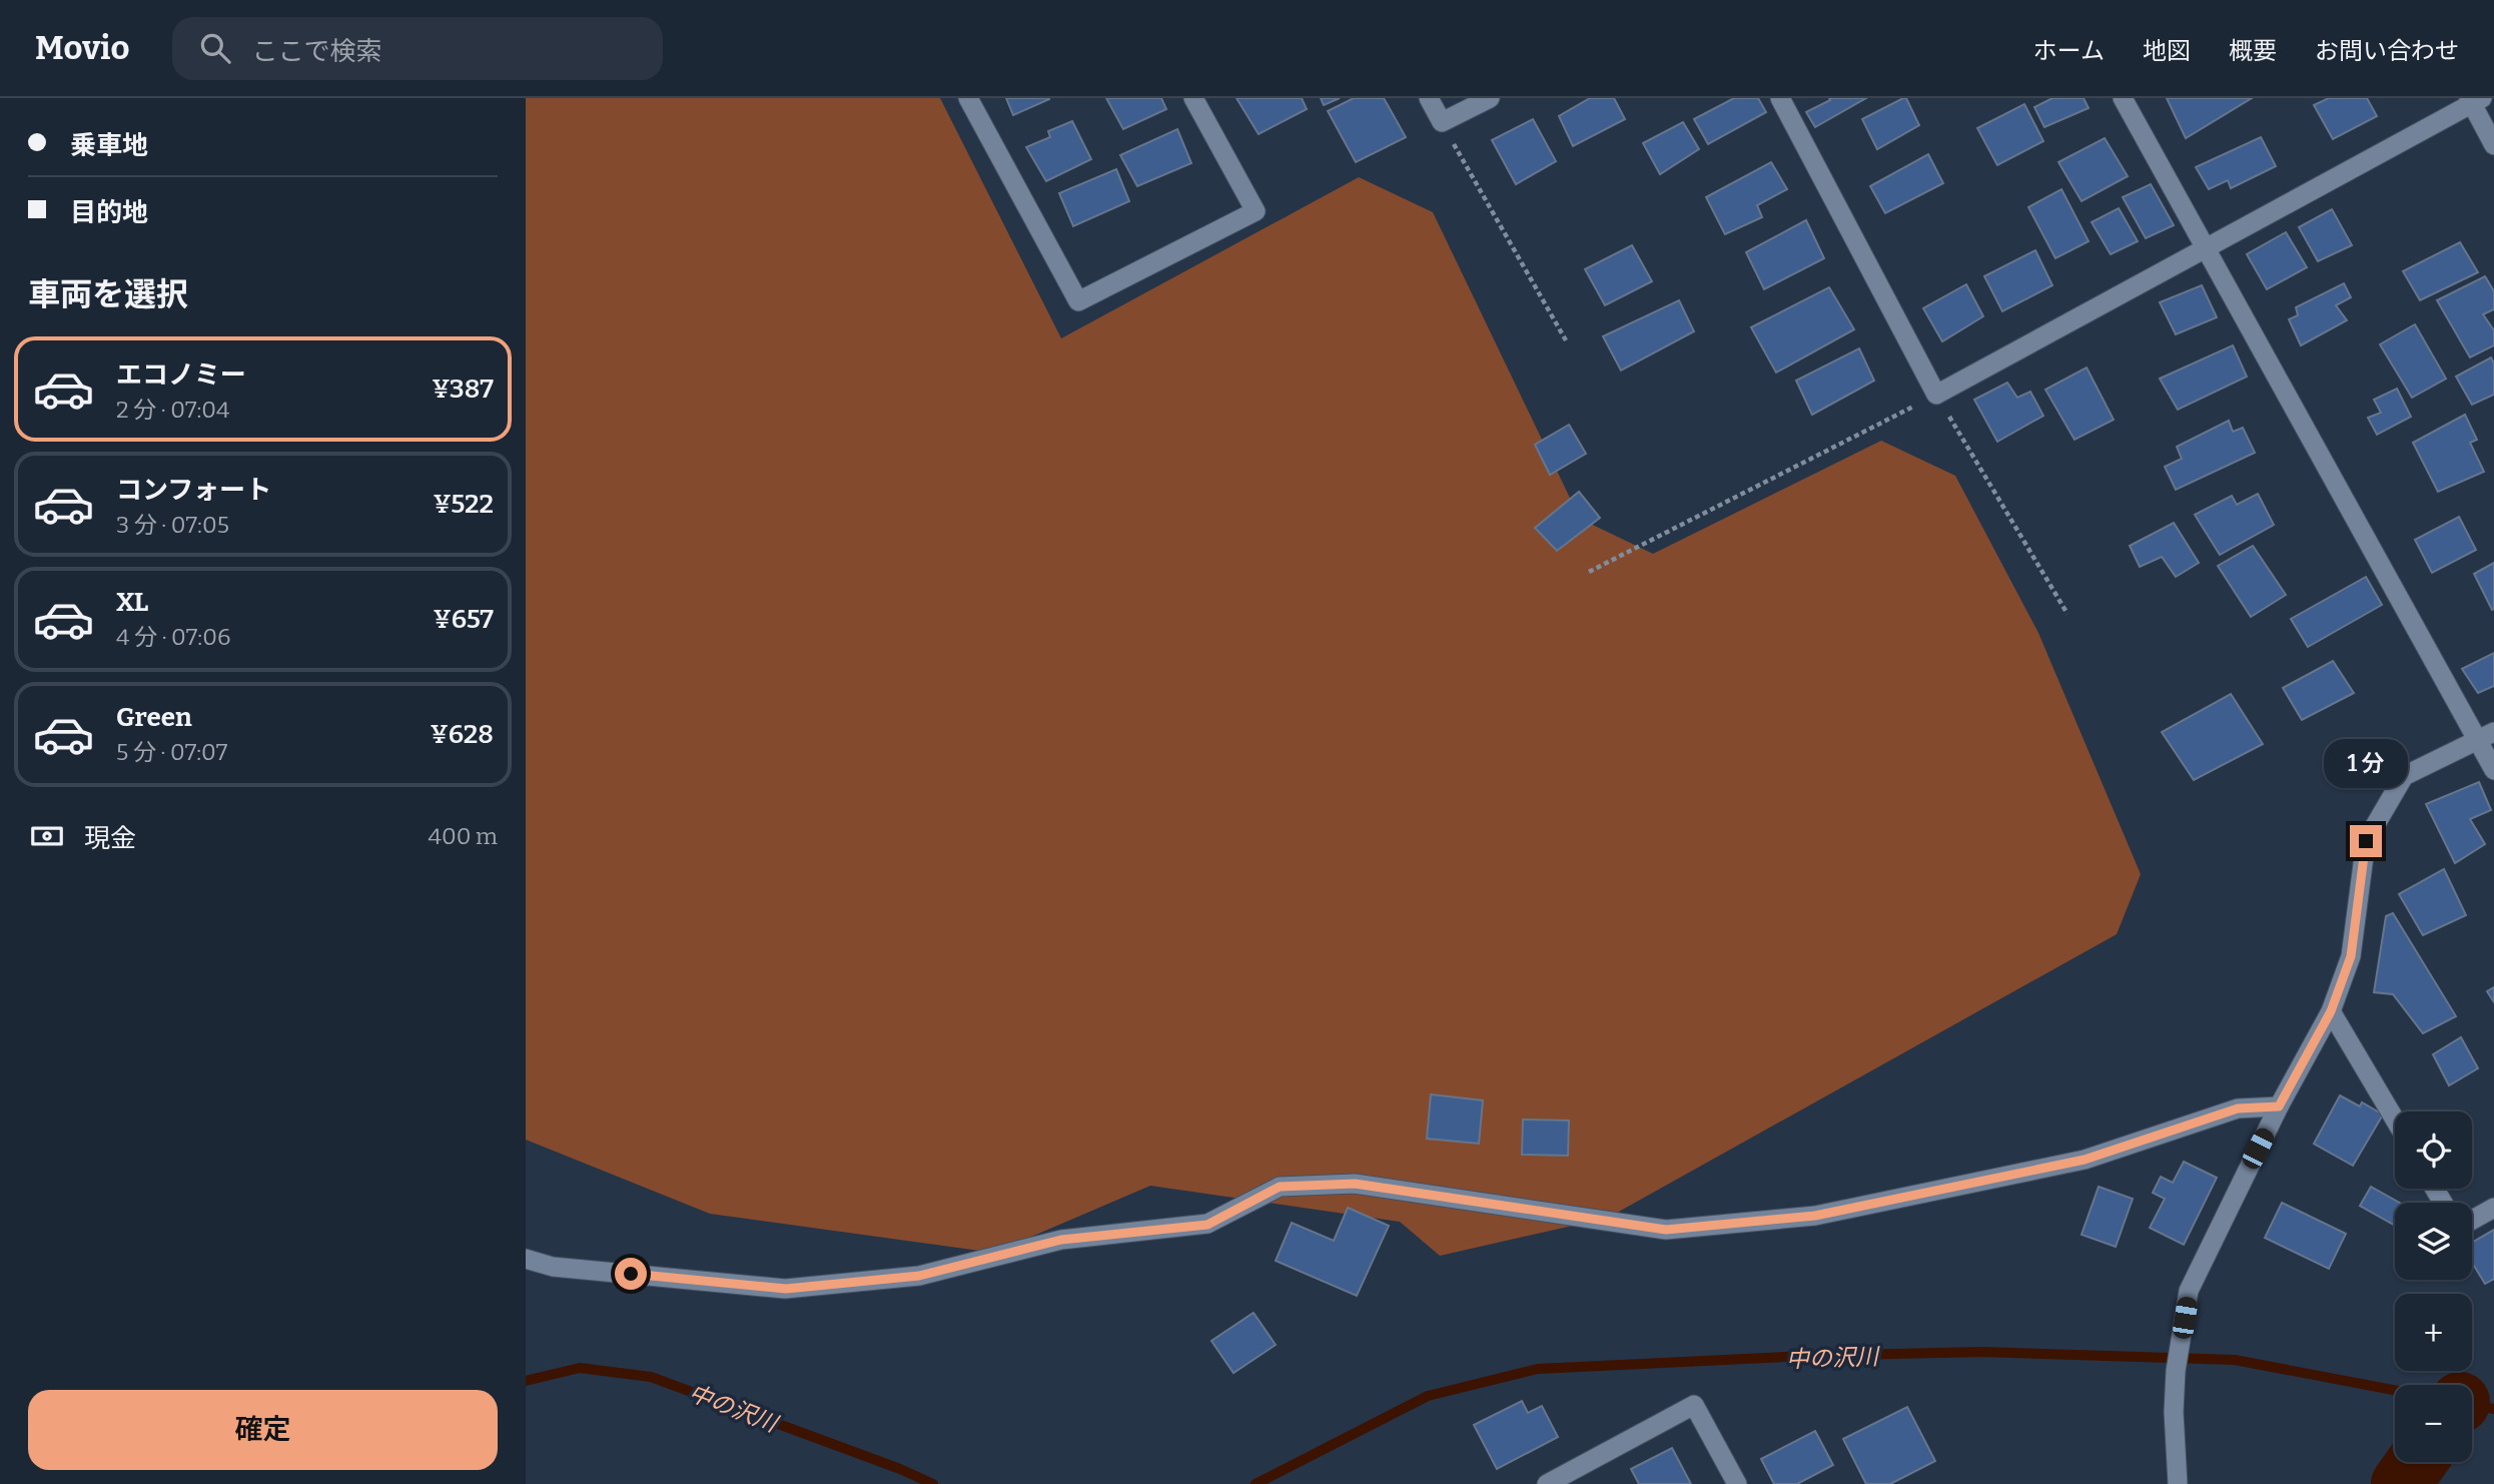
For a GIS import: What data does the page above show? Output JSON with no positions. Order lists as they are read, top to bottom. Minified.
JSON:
{"water":["中の沢川"],"page":{"header":"Movio","search":"ここで検索","nav":["ホーム","地図","概要","お問い合わせ"],"banner":["乗車地","目的地"],"heading":"車両を選択","list":[{"name":"エコノミー","note":"2 分 · 07:04","value":"¥387"},{"name":"コンフォート","note":"3 分 · 07:05","value":"¥522"},{"name":"XL","note":"4 分 · 07:06","value":"¥657"},{"name":"Green","note":"5 分 · 07:07","value":"¥628"}],"bubble":"1 分","pay":["現金","400 m"],"map_buttons":["+","−"],"buttons":"確定"}}
